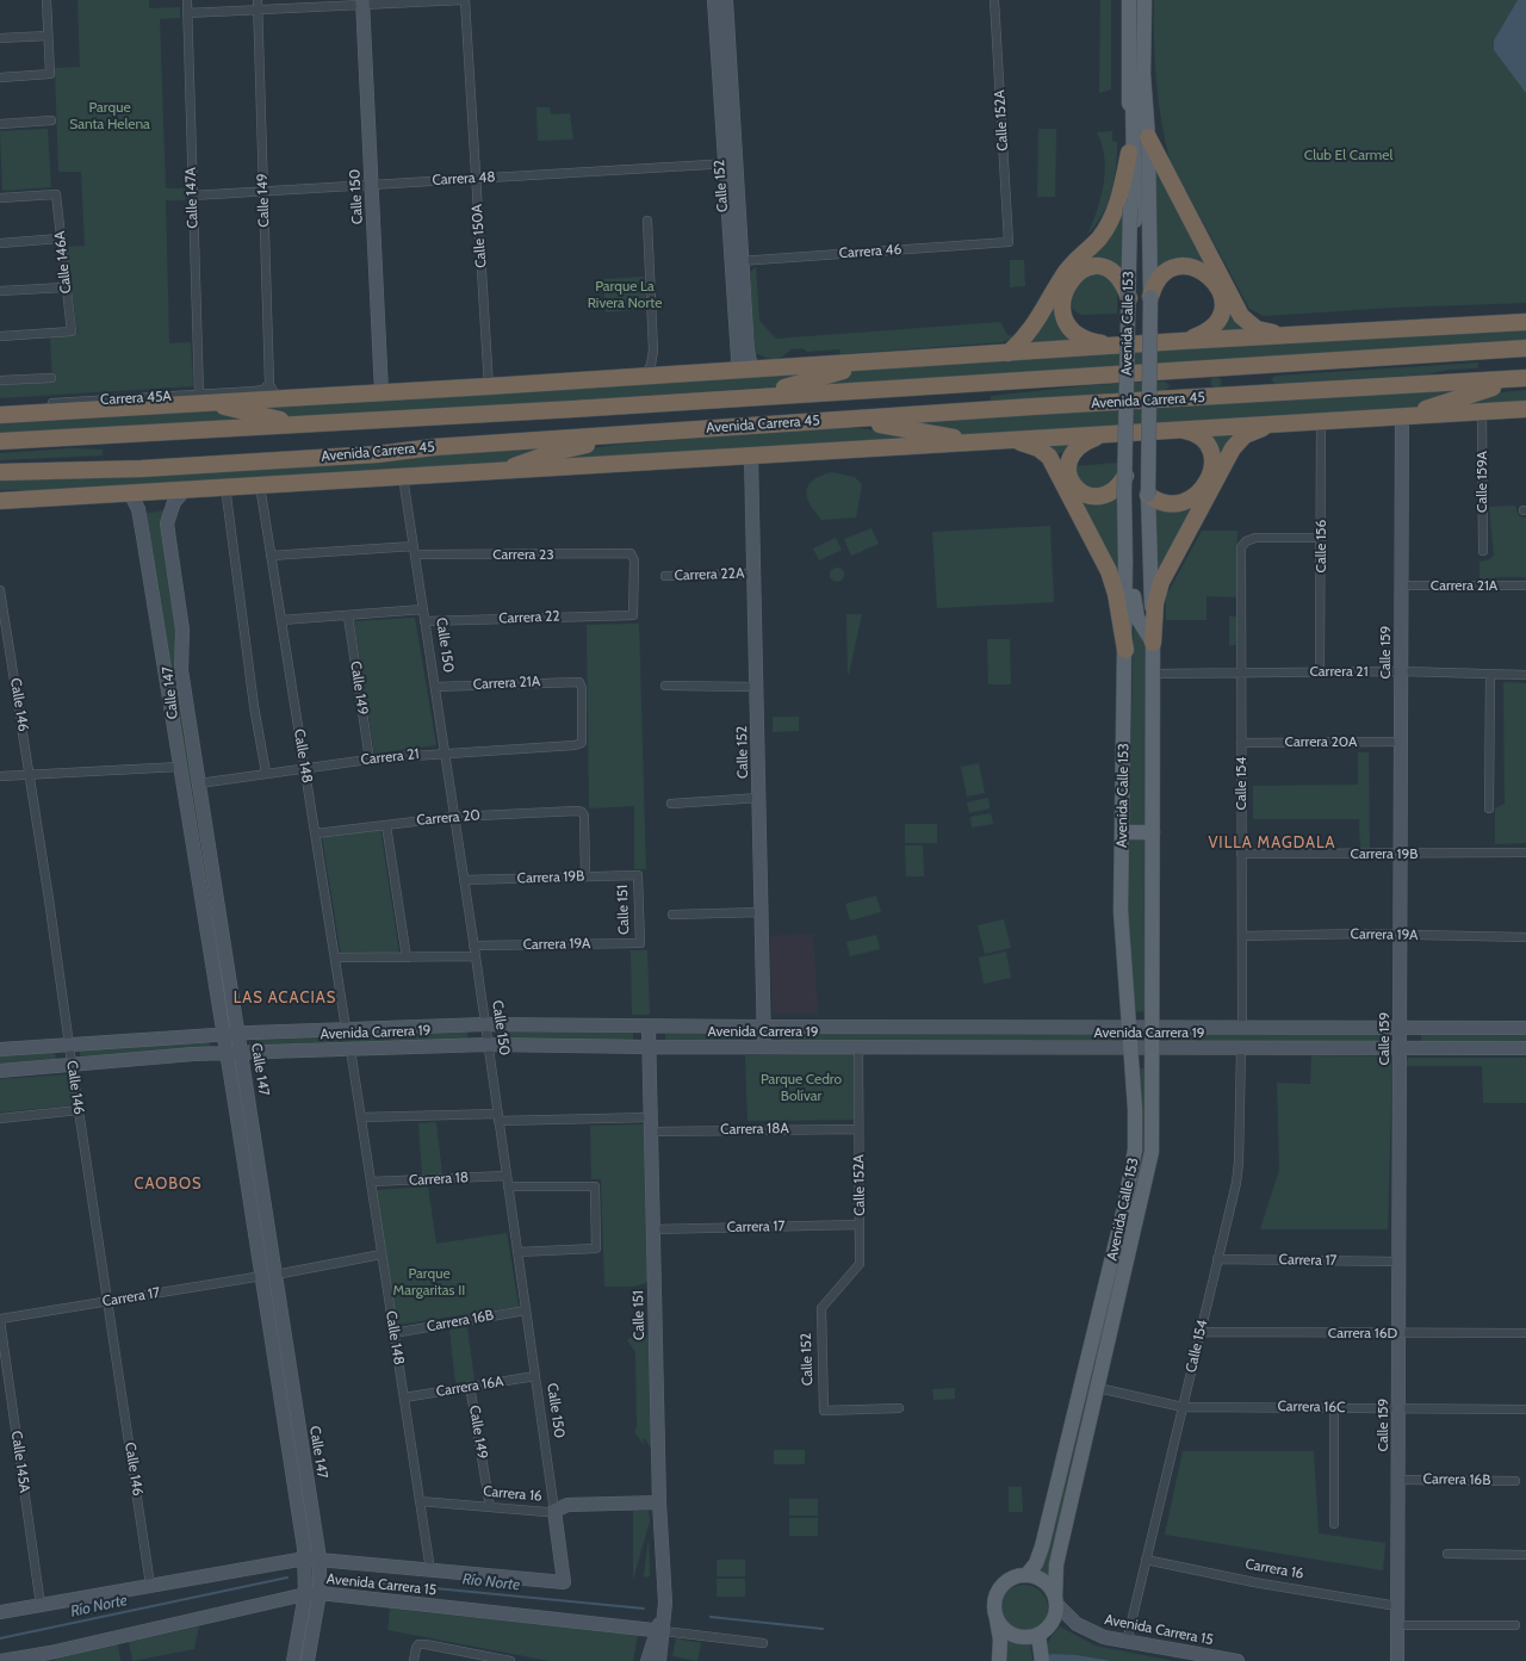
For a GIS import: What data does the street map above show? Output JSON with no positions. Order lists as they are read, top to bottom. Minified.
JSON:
{"streets":{"highway":["Avenida Carrera 45"],"main road":["Calle 152","Calle 150","Avenida Calle 153","Calle 159","Calle 147","Calle 151","Avenida Carrera 19","Carrera 16","Avenida Carrera 15"],"street":["Calle 152A","Carrera 48","Calle 147A","Calle 149","Calle 150A","Carrera 46","Calle 146A","Carrera 45A","Calle 159A","Calle 156","Carrera 23","Carrera 22A","Carrera 21A","Carrera 22","Carrera 21","Calle 146","Carrera 20A","Calle 148","Calle 154","Carrera 20","Carrera 19B","Carrera 19A","Carrera 18A","Carrera 18","Carrera 17","Carrera 16B","Carrera 16D","Carrera 16A","Carrera 16C","Calle 145A"]},"crossings":[["Calle 152A","Calle 152"],["Calle 152A","Carrera 46"],["Calle 152A","Avenida Carrera 19"],["Calle 152A","Carrera 18A"],["Calle 152A","Carrera 17"],["Carrera 48","Calle 152"],["Carrera 48","Calle 150"],["Carrera 48","Calle 147A"],["Carrera 48","Calle 149"],["Carrera 48","Calle 150A"],["Calle 152","Carrera 46"],["Calle 152","Avenida Carrera 45"],["Calle 152","Carrera 22A"],["Calle 152","Avenida Carrera 19"],["Calle 150","Avenida Carrera 45"],["Calle 150","Carrera 23"],["Calle 150","Carrera 21A"],["Calle 150","Carrera 22"],["Calle 150","Carrera 21"],["Calle 150","Carrera 20"],["Calle 150","Carrera 19B"],["Calle 150","Carrera 19A"],["Calle 150","Avenida Carrera 19"],["Calle 150","Carrera 18"],["Calle 150","Carrera 16B"],["Calle 150","Carrera 16A"],["Calle 150","Carrera 16"],["Calle 150","Avenida Carrera 15"],["Calle 147A","Carrera 45A"],["Calle 149","Carrera 45A"],["Calle 149","Carrera 21"],["Calle 149","Carrera 16A"],["Calle 149","Carrera 16"],["Avenida Calle 153","Carrera 21"],["Avenida Calle 153","Avenida Carrera 19"],["Avenida Calle 153","Carrera 16C"],["Avenida Calle 153","Avenida Carrera 15"],["Avenida Carrera 45","Calle 159A"],["Avenida Carrera 45","Calle 156"],["Avenida Carrera 45","Calle 159"],["Avenida Carrera 45","Calle 147"],["Avenida Carrera 45","Calle 148"],["Calle 156","Carrera 21"],["Calle 156","Calle 154"],["Carrera 23","Carrera 22"],["Carrera 23","Calle 148"],["Carrera 21A","Calle 159"],["Carrera 21A","Carrera 21"],["Calle 159","Carrera 21"],["Calle 159","Carrera 20A"],["Calle 159","Carrera 19B"],["Calle 159","Carrera 19A"],["Calle 159","Avenida Carrera 19"],["Calle 159","Carrera 17"],["Calle 159","Carrera 16B"],["Calle 159","Carrera 16D"],["Calle 159","Carrera 16C"],["Calle 159","Carrera 16"],["Carrera 21","Calle 147"],["Carrera 21","Calle 148"],["Carrera 21","Calle 154"],["Calle 147","Avenida Carrera 19"],["Calle 147","Carrera 17"],["Calle 147","Avenida Carrera 15"],["Calle 146","Avenida Carrera 19"],["Calle 146","Carrera 17"],["Calle 146","Avenida Carrera 15"],["Carrera 20A","Calle 154"],["Calle 148","Carrera 20"],["Calle 148","Avenida Carrera 19"],["Calle 148","Carrera 18"],["Calle 148","Carrera 16B"],["Calle 148","Carrera 16A"],["Calle 148","Carrera 16"],["Calle 148","Avenida Carrera 15"],["Calle 154","Carrera 19B"],["Calle 154","Carrera 19A"],["Calle 154","Avenida Carrera 19"],["Calle 154","Carrera 17"],["Calle 154","Carrera 16D"],["Calle 154","Carrera 16C"],["Calle 154","Carrera 16"],["Calle 154","Avenida Carrera 15"],["Carrera 20","Carrera 19B"],["Carrera 19B","Calle 151"],["Calle 151","Carrera 19A"],["Calle 151","Avenida Carrera 19"],["Calle 151","Carrera 18A"],["Calle 151","Carrera 17"],["Calle 151","Carrera 16"],["Calle 151","Avenida Carrera 15"],["Carrera 17","Calle 145A"],["Calle 145A","Avenida Carrera 15"]],"districts":["VILLA MAGDALA","LAS ACACIAS","CAOBOS"],"water":["Río Norte"],"parks":["Parque Santa Helena","Club El Carmel","Parque La Rivera Norte","Parque Cedro Bolívar","Parque Margaritas II"]}
